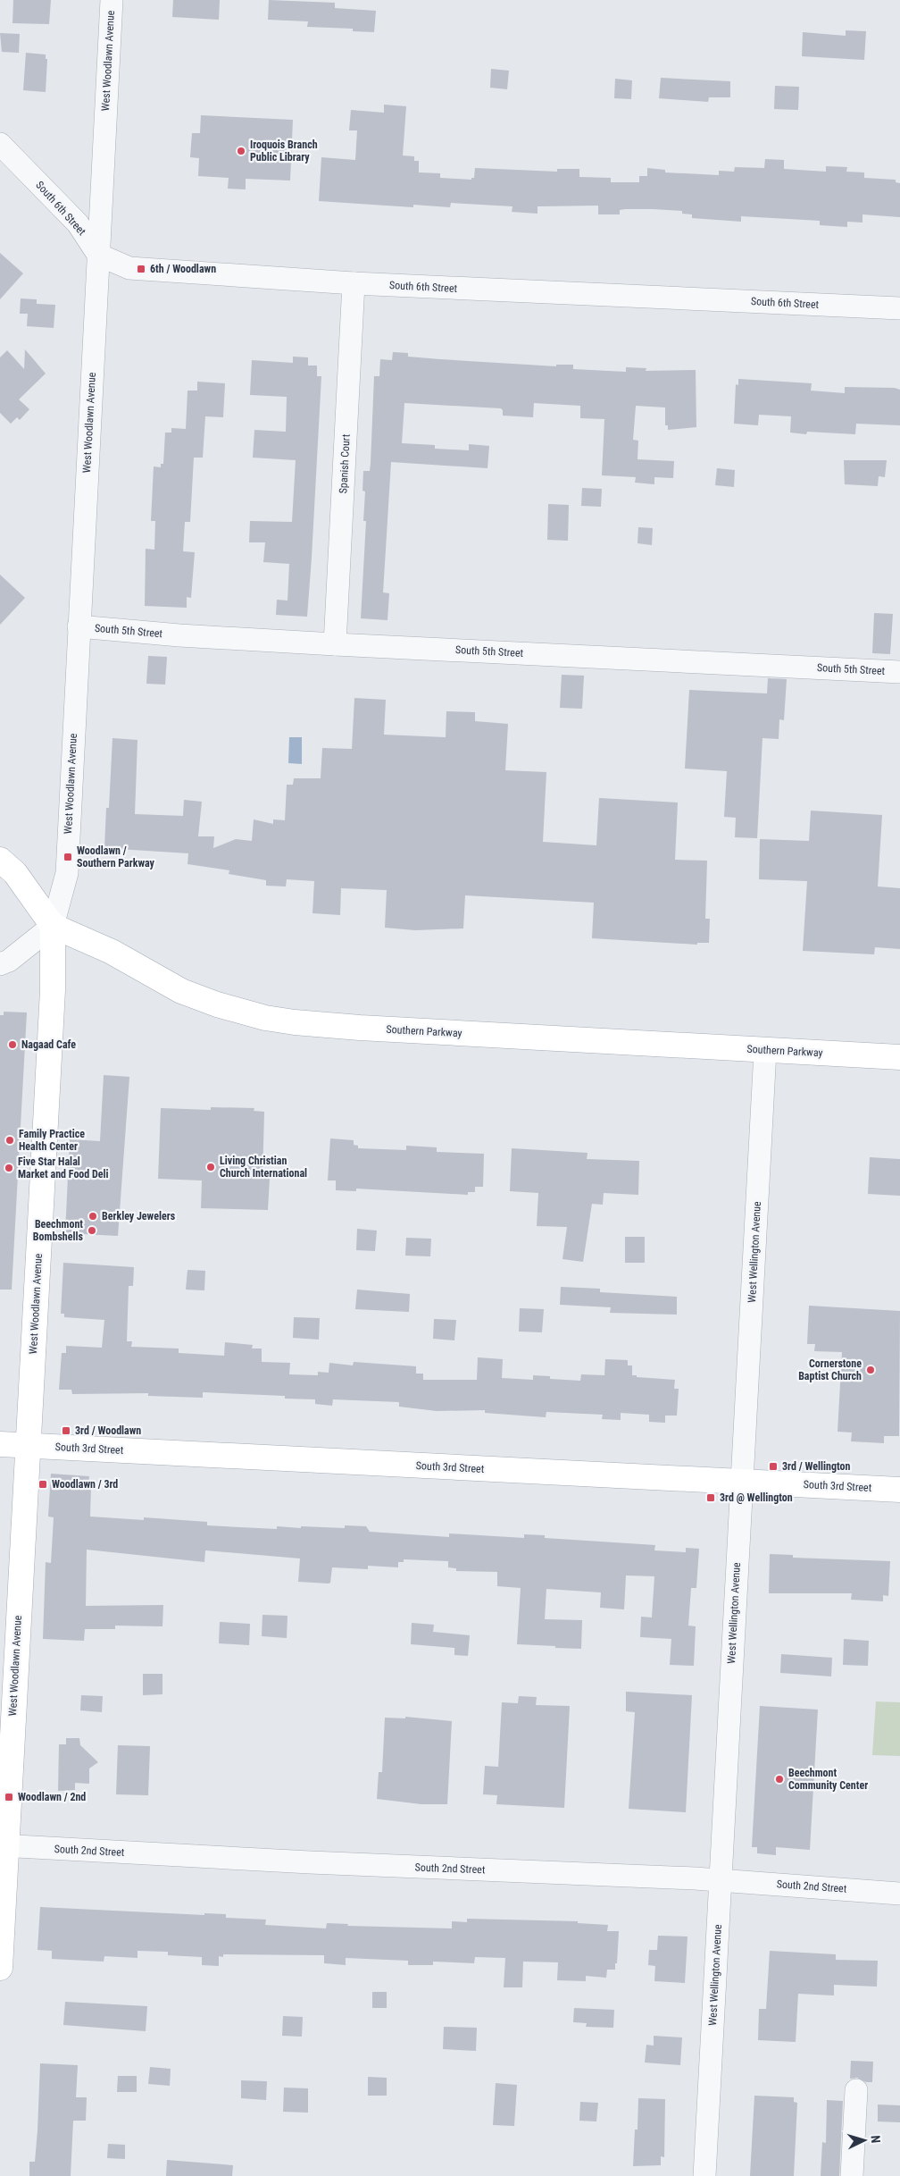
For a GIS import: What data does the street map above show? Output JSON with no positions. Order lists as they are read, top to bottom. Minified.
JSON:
{"streets":{"main road":["West Woodlawn Avenue","Southern Parkway","South 3rd Street"],"street":["South 6th Street","Spanish Court","South 5th Street","West Wellington Avenue","South 2nd Street"]},"crossings":[["West Woodlawn Avenue","South 6th Street"],["West Woodlawn Avenue","South 5th Street"],["West Woodlawn Avenue","Southern Parkway"],["West Woodlawn Avenue","South 3rd Street"],["West Woodlawn Avenue","South 2nd Street"],["South 6th Street","Spanish Court"],["Spanish Court","South 5th Street"],["Southern Parkway","West Wellington Avenue"],["West Wellington Avenue","South 3rd Street"],["West Wellington Avenue","South 2nd Street"]],"places":{"other":["Iroquois Branch Public Library","Nagaad Cafe","Family Practice Health Center","Living Christian Church International","Five Star Halal Market and Food Deli","Berkley Jewelers","Beechmont Bombshells","Cornerstone Baptist Church","Beechmont Community Center"],"transit":["6th / Woodlawn","Woodlawn / Southern Parkway","3rd / Woodlawn","3rd / Wellington","Woodlawn / 3rd","3rd @ Wellington","Woodlawn / 2nd"]},"north":"right"}
